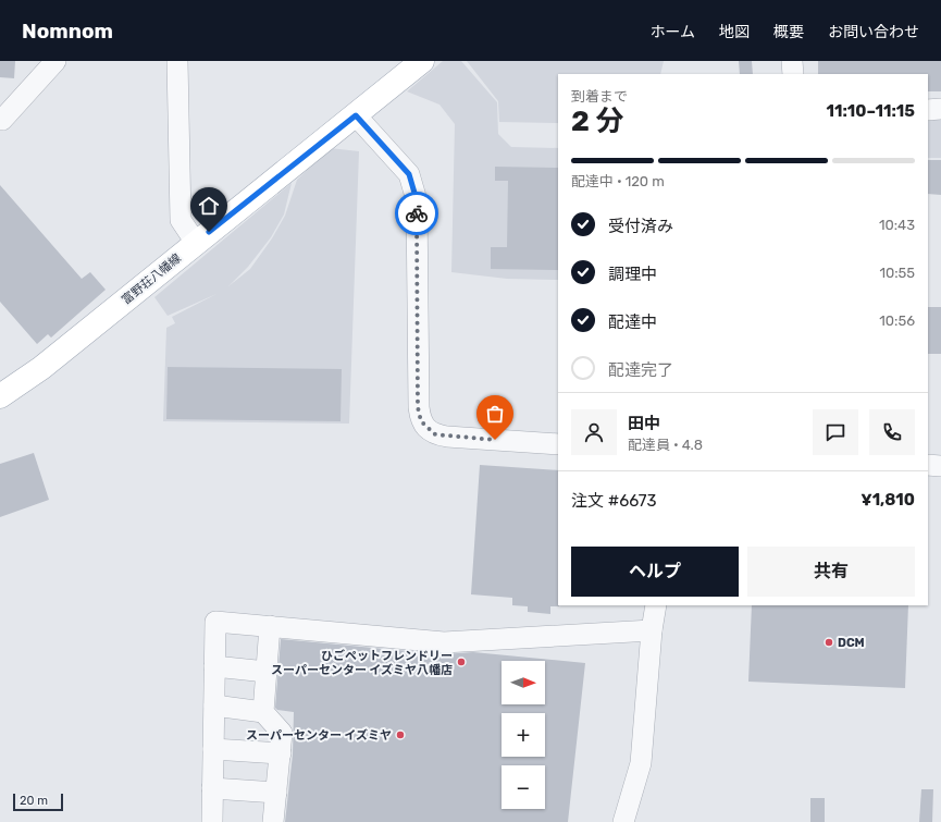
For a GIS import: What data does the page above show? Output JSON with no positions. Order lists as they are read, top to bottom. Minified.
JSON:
{"streets":{"main road":["富野荘八幡線"]},"places":["DCM","ひごペットフレンドリー スーパーセンター イズミヤ八幡店","スーパーセンター イズミヤ"],"scale_bar":"20 m","north":"right","page":{"header":"Nomnom","nav":["ホーム","地図","概要","お問い合わせ"],"heading":["2 分","到着まで","11:10–11:15"],"panel":["田中","配達員 · 4.8","注文 #6673","¥1,810"],"bar":"配達中 · 120 m","list":[["受付済み","10:43"],["調理中","10:55"],["配達中","10:56"],"配達完了"],"buttons":["ヘルプ","共有"],"map_buttons":["+","−"],"scale":"20 m"}}
